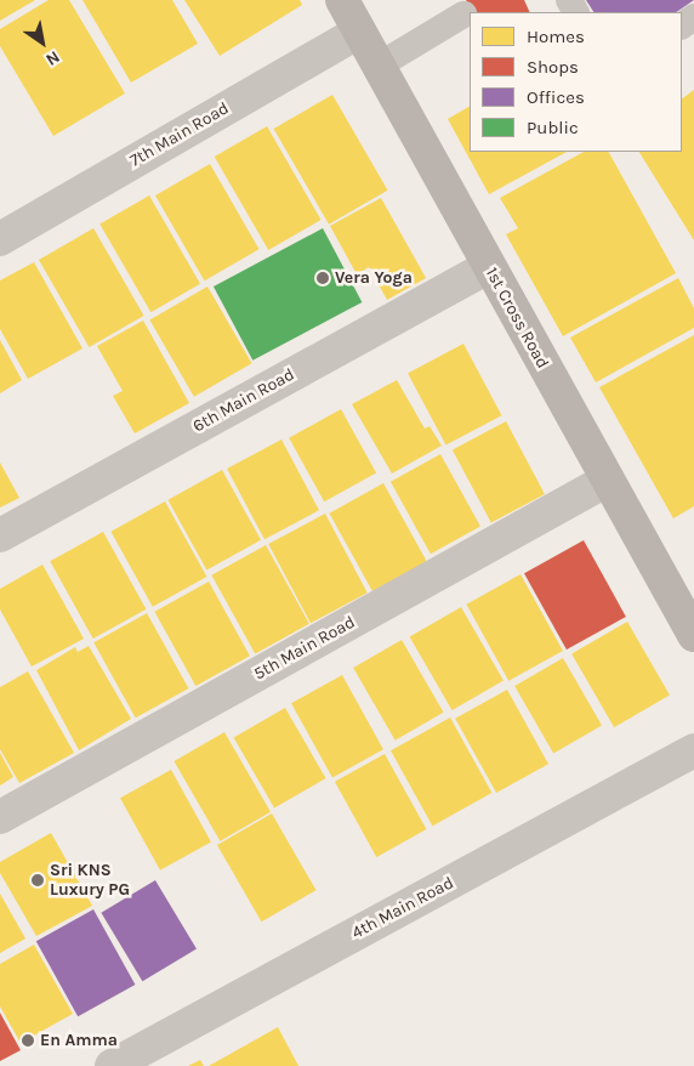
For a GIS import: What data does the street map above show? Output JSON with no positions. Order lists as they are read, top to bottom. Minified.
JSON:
{"streets":{"street":["7th Main Road","1st Cross Road","6th Main Road","5th Main Road","4th Main Road"]},"crossings":[["7th Main Road","1st Cross Road"],["1st Cross Road","6th Main Road"],["1st Cross Road","5th Main Road"]],"places":["Vera Yoga","Sri KNS Luxury PG","En Amma"],"legend":["Homes","Shops","Offices","Public"],"north":"bottom right"}
